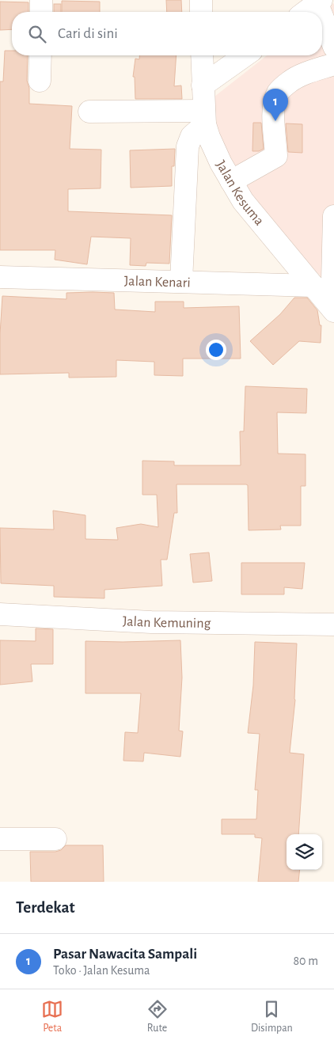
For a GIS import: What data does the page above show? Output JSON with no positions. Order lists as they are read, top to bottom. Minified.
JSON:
{"streets":{"street":["Jalan Kesuma","Jalan Kenari","Jalan Kemuning"]},"crossings":[["Jalan Kesuma","Jalan Kenari"]],"page":{"search":"Cari di sini","pins":"1","heading":"Terdekat","list":[{"mark":"1","name":"Pasar Nawacita Sampali","note":"Toko · Jalan Kesuma","value":"80 m"}],"nav":["Peta","Rute","Disimpan"]}}
